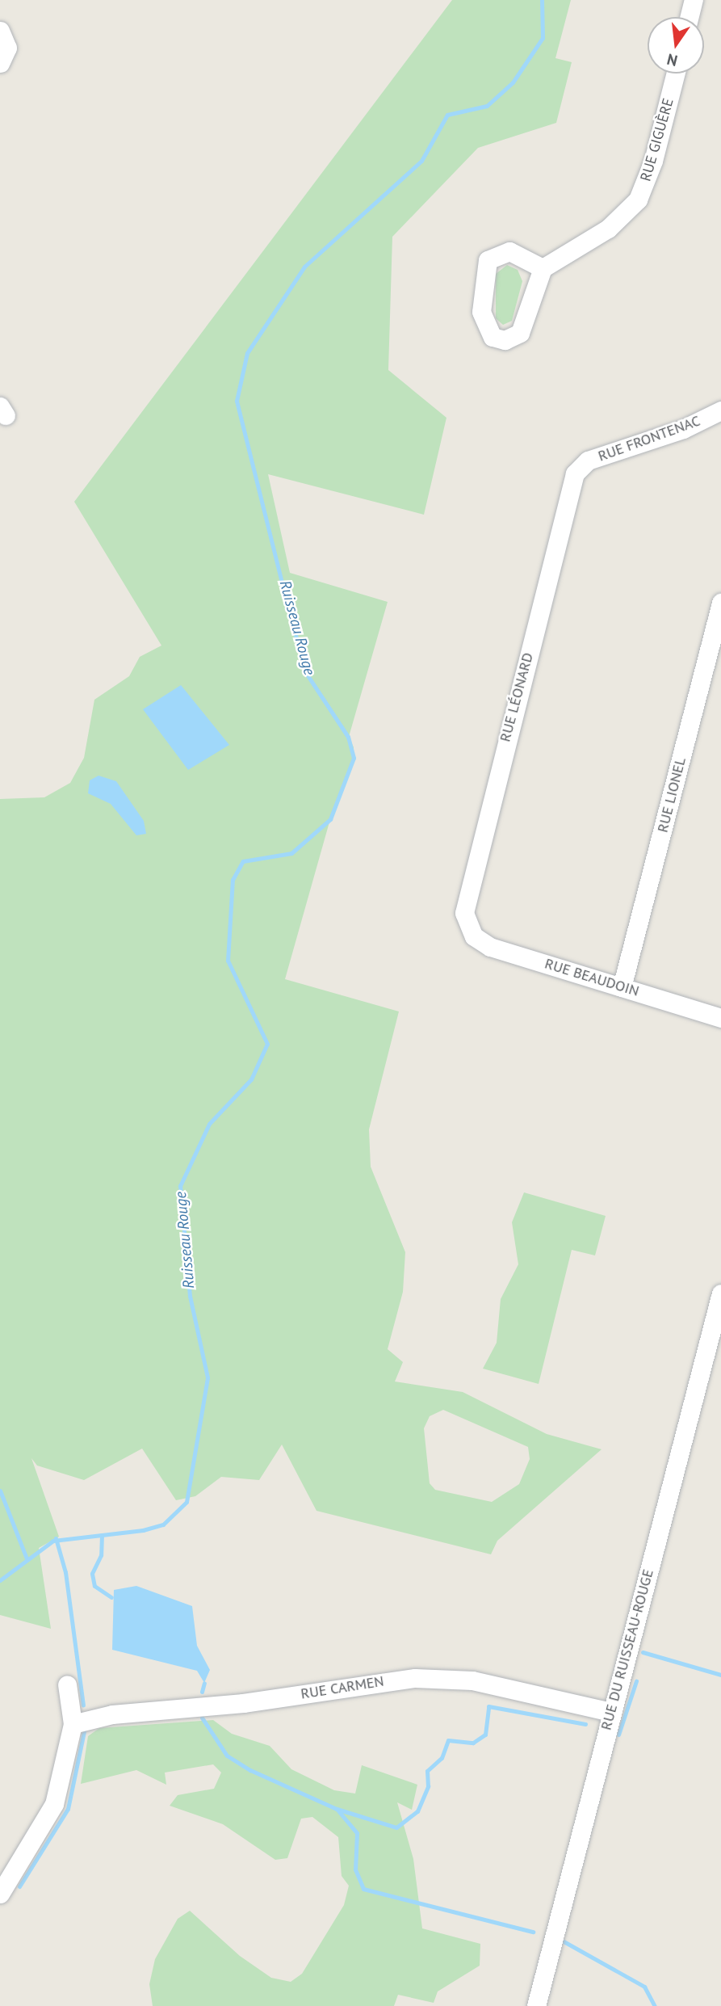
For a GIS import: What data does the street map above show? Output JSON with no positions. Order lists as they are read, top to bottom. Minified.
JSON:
{"streets":{"street":["RUE GIGUÈRE","RUE FRONTENAC","RUE LÉONARD","RUE LIONEL","RUE BEAUDOIN","RUE DU RUISSEAU-ROUGE","RUE CARMEN"]},"crossings":[["RUE FRONTENAC","RUE LÉONARD"],["RUE LÉONARD","RUE BEAUDOIN"],["RUE LIONEL","RUE BEAUDOIN"],["RUE DU RUISSEAU-ROUGE","RUE CARMEN"]],"water":["Ruisseau Rouge"],"north":"bottom"}
